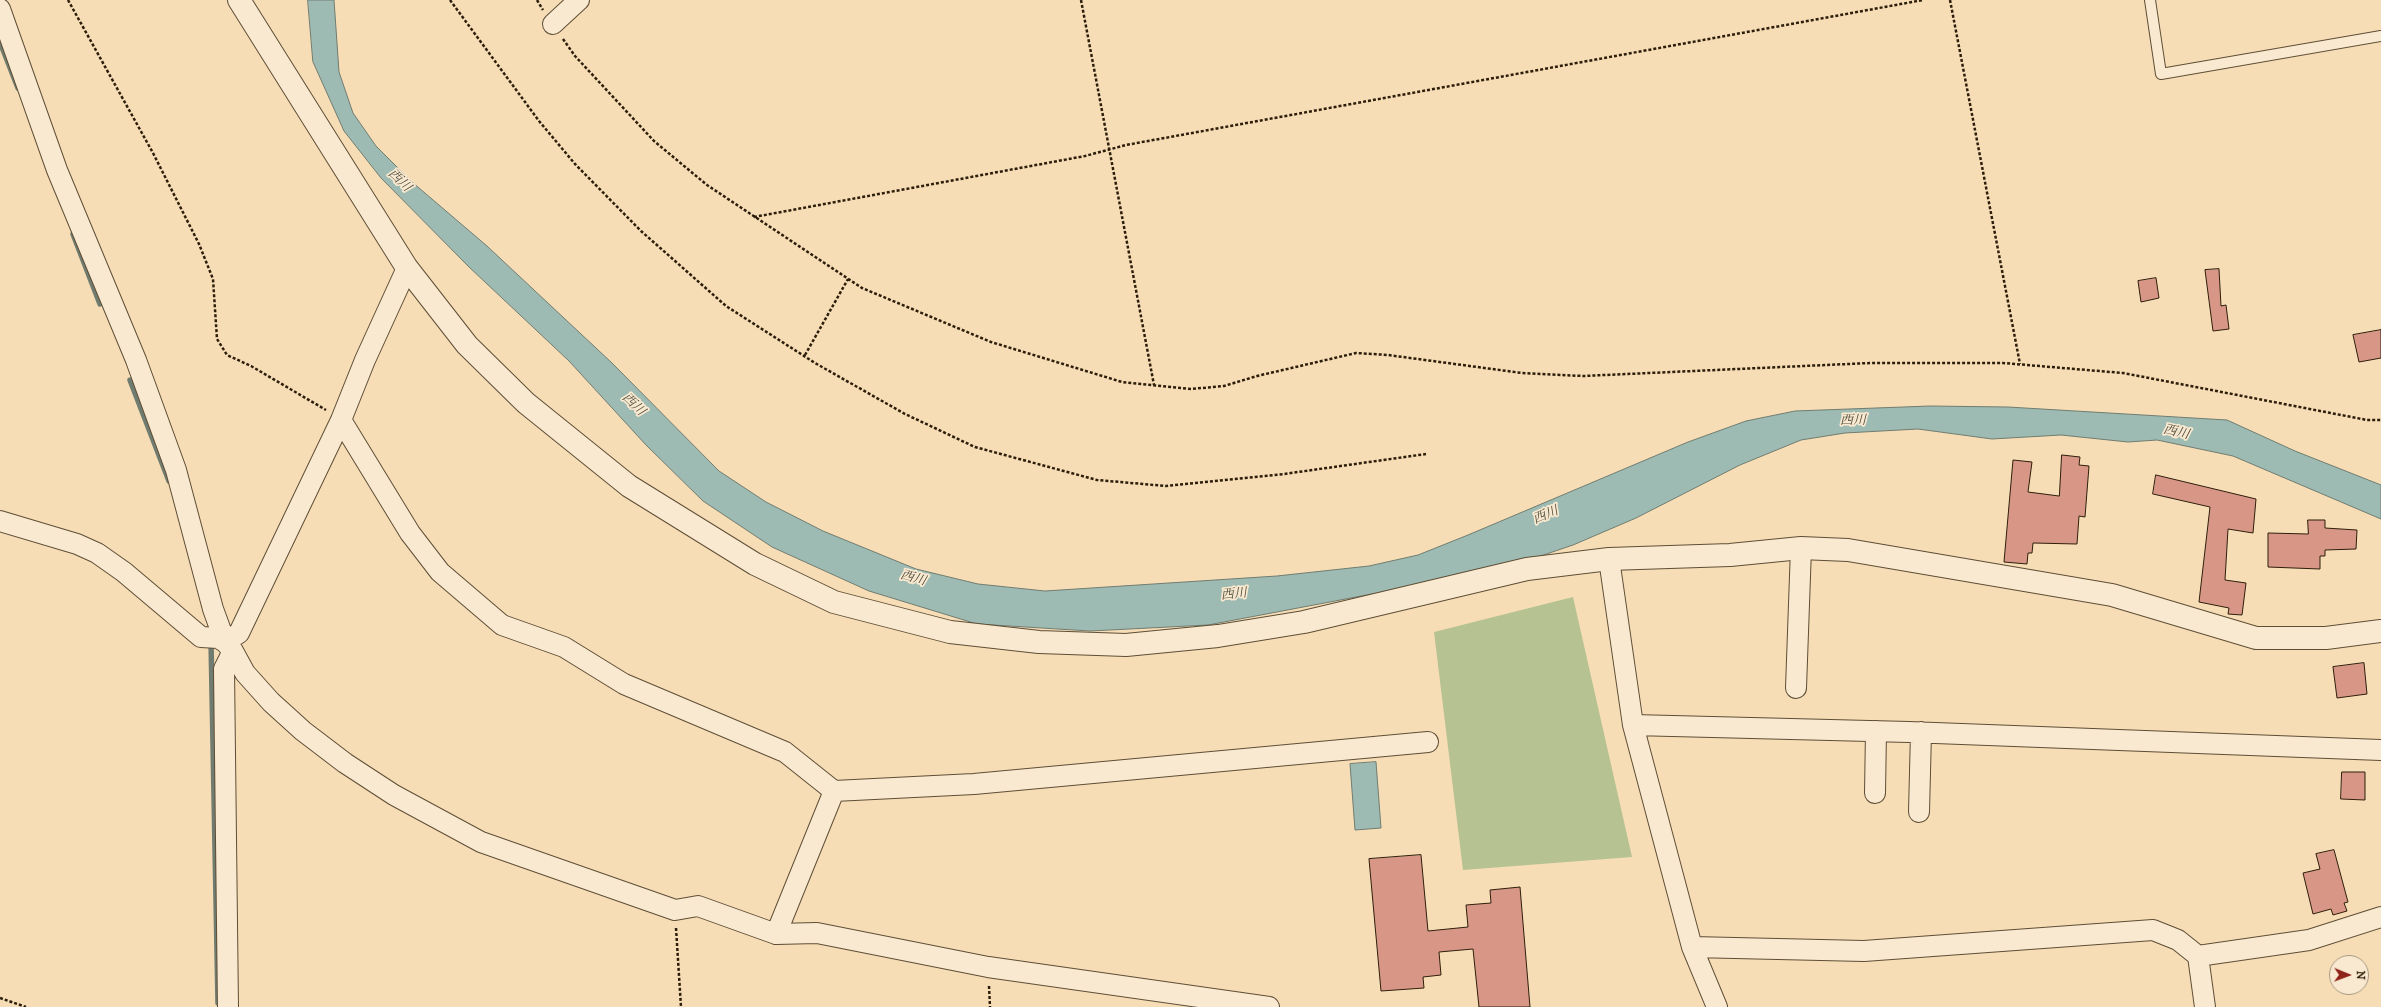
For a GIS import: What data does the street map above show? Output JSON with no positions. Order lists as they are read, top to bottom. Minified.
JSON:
{"water":["西川"],"north":"right"}
